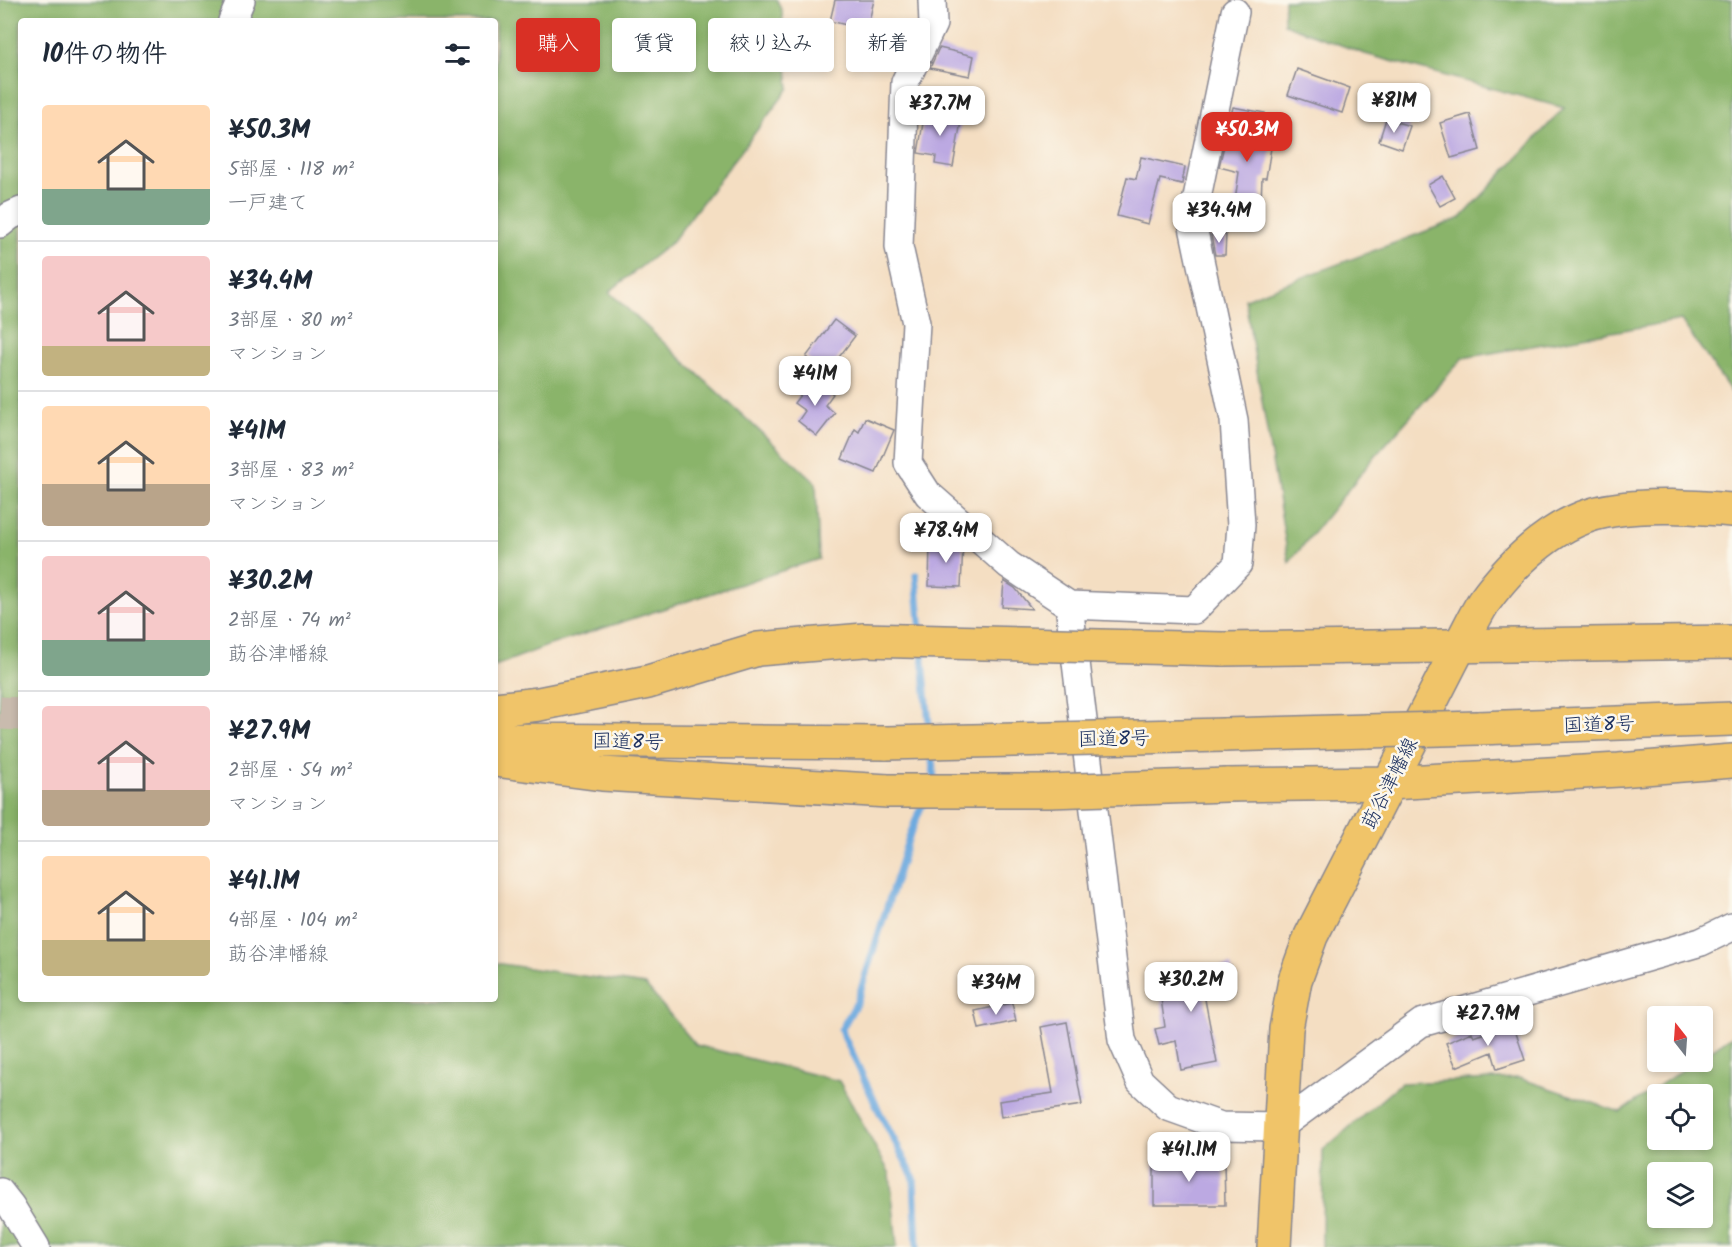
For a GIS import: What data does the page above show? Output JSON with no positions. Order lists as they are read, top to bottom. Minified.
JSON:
{"streets":{"main road":["国道8号","莇谷津幡線"]},"north":"top","page":{"chip":["購入","賃貸","絞り込み","新着"],"heading":"10件の物件","price":["¥81M","¥37.7M","¥50.3M","¥34.4M","¥41M","¥78.4M","¥30.2M","¥34M","¥27.9M","¥41.1M"],"list":[{"name":"¥50.3M","note":"5部屋 · 118 m² · 一戸建て"},{"name":"¥34.4M","note":"3部屋 · 80 m² · マンション"},{"name":"¥41M","note":"3部屋 · 83 m² · マンション"},{"name":"¥30.2M","note":"2部屋 · 74 m² · 莇谷津幡線"},{"name":"¥27.9M","note":"2部屋 · 54 m² · マンション"},{"name":"¥41.1M","note":"4部屋 · 104 m² · 莇谷津幡線"}]}}
